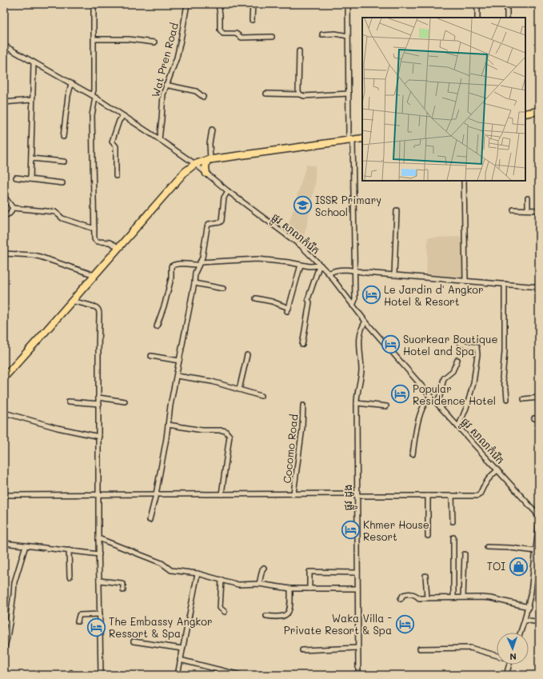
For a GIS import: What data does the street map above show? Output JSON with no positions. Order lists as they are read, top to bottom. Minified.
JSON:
{"streets":{"street":["Wat Pren Road","ផ្លូវ សាលាកំរើក","Cocomo Road","ផ្លូវ ដូង"]},"crossings":[["Wat Pren Road","ផ្លូវ សាលាកំរើក"],["ផ្លូវ សាលាកំរើក","ផ្លូវ ដូង"]],"places":{"school or university":["ISSR Primary School"],"hotel":["Le Jardin d' Angkor Hotel & Resort","Suorkear Boutique Hotel and Spa","Popular Residence Hotel","Khmer House Resort","Waka Villa - Private Resort & Spa","The Embassy Angkor Ressort & Spa"],"shop":["TOI"]},"north":"bottom"}
